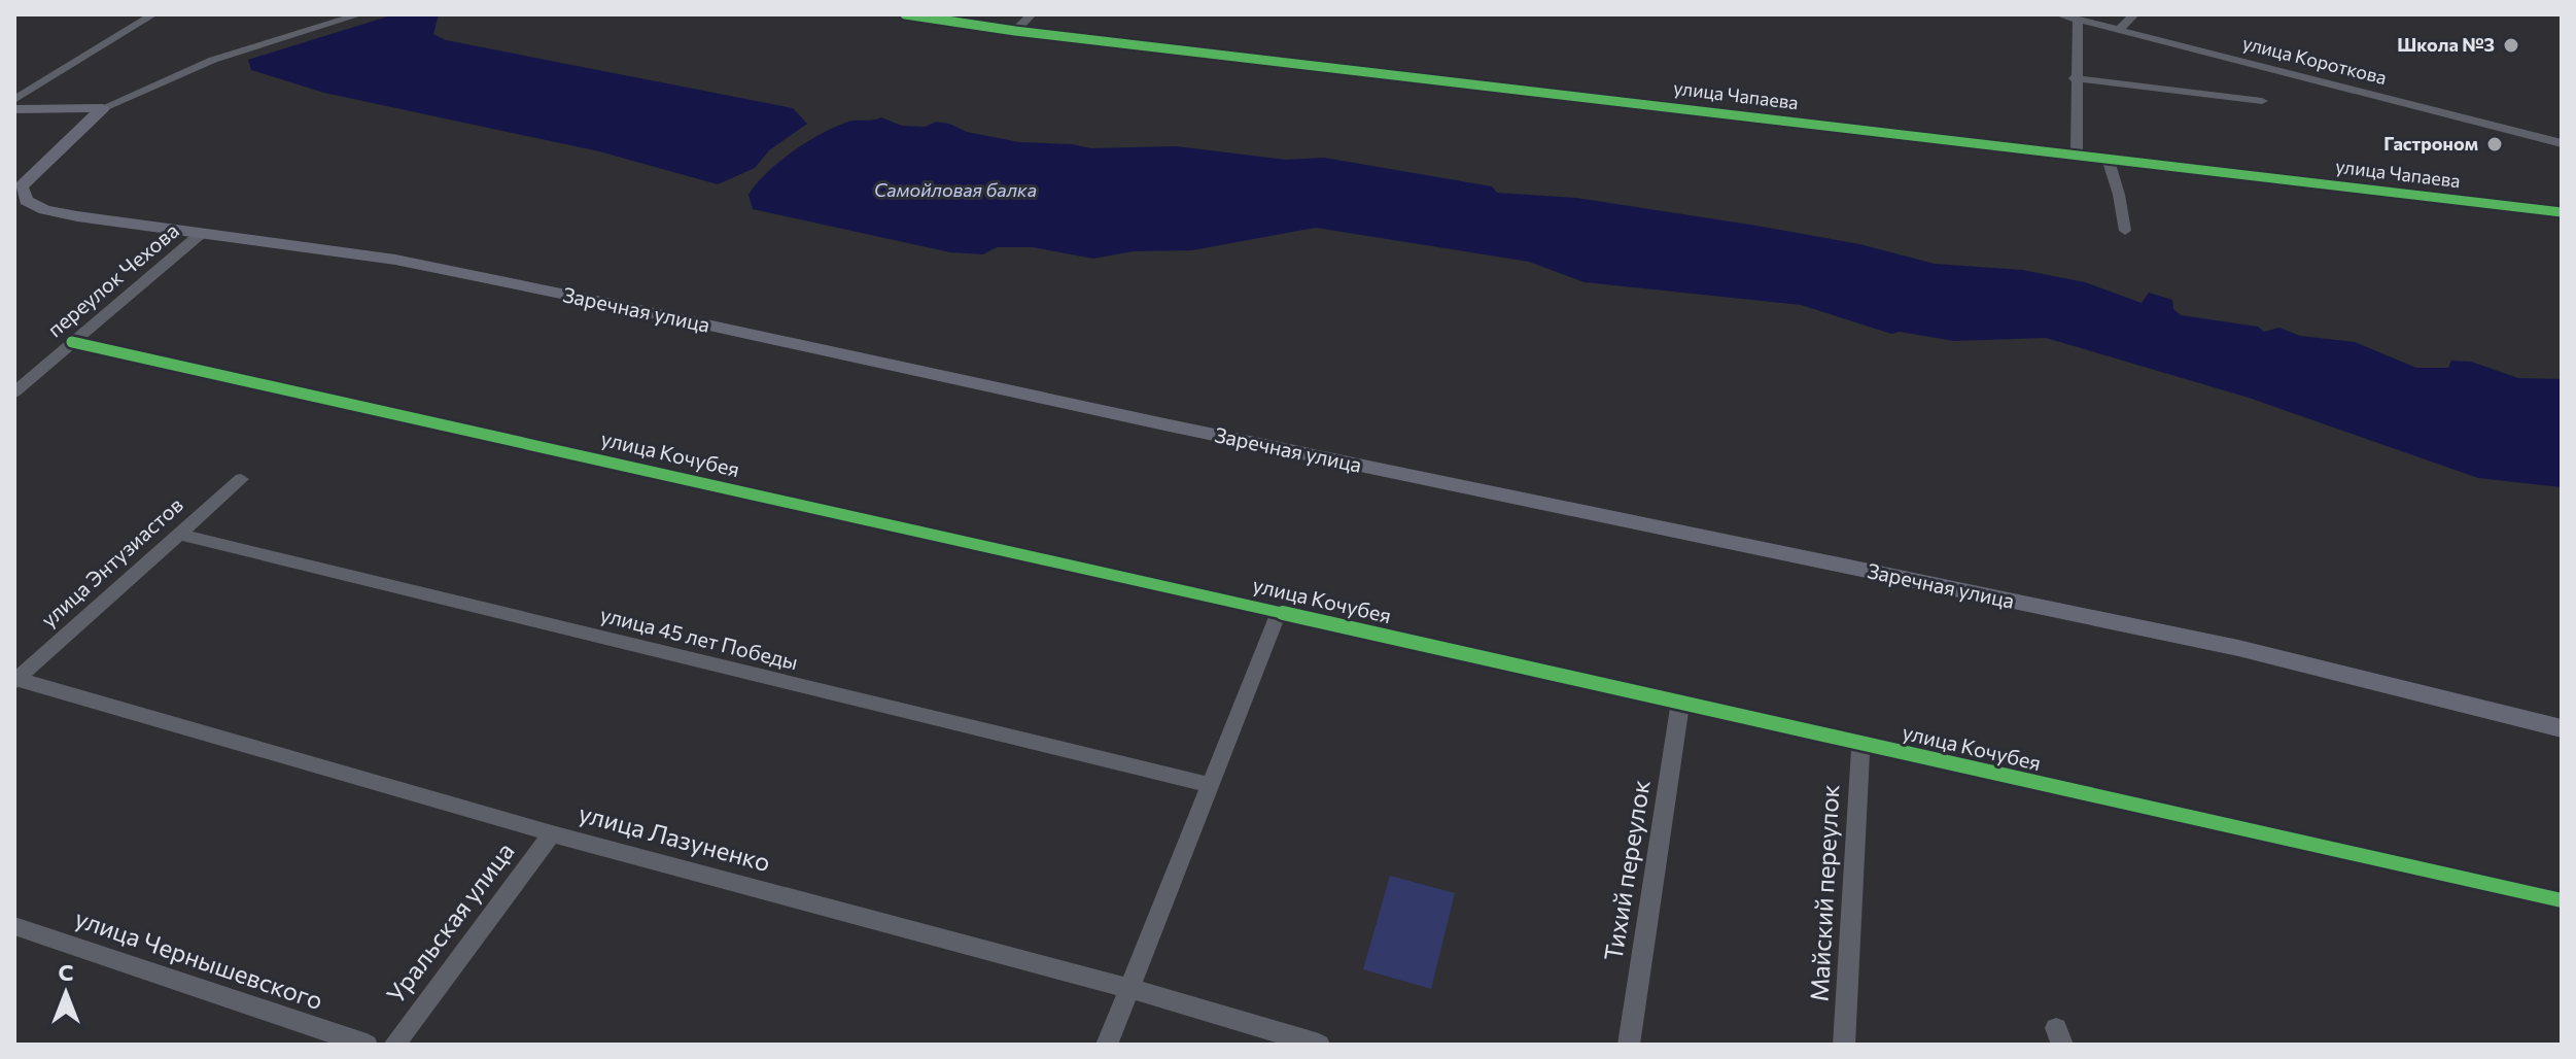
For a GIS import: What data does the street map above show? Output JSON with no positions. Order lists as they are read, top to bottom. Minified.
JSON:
{"streets":{"main road":["Заречная улица"],"street":["улица Короткова","улица Чапаева","переулок Чехова","улица Кочубея","улица Энтузиастов","улица 45 лет Победы","улица Лазуненко","Тихий переулок","Майский переулок","Уральская улица","улица Чернышевского"]},"crossings":[["переулок Чехова","Заречная улица"],["переулок Чехова","улица Кочубея"],["улица Кочубея","Тихий переулок"],["улица Кочубея","Майский переулок"],["улица Энтузиастов","улица 45 лет Победы"],["улица Энтузиастов","улица Лазуненко"],["улица Лазуненко","Уральская улица"]],"water":["Самойловая балка"],"places":["Школа №3","Гастроном"],"north":"top"}
